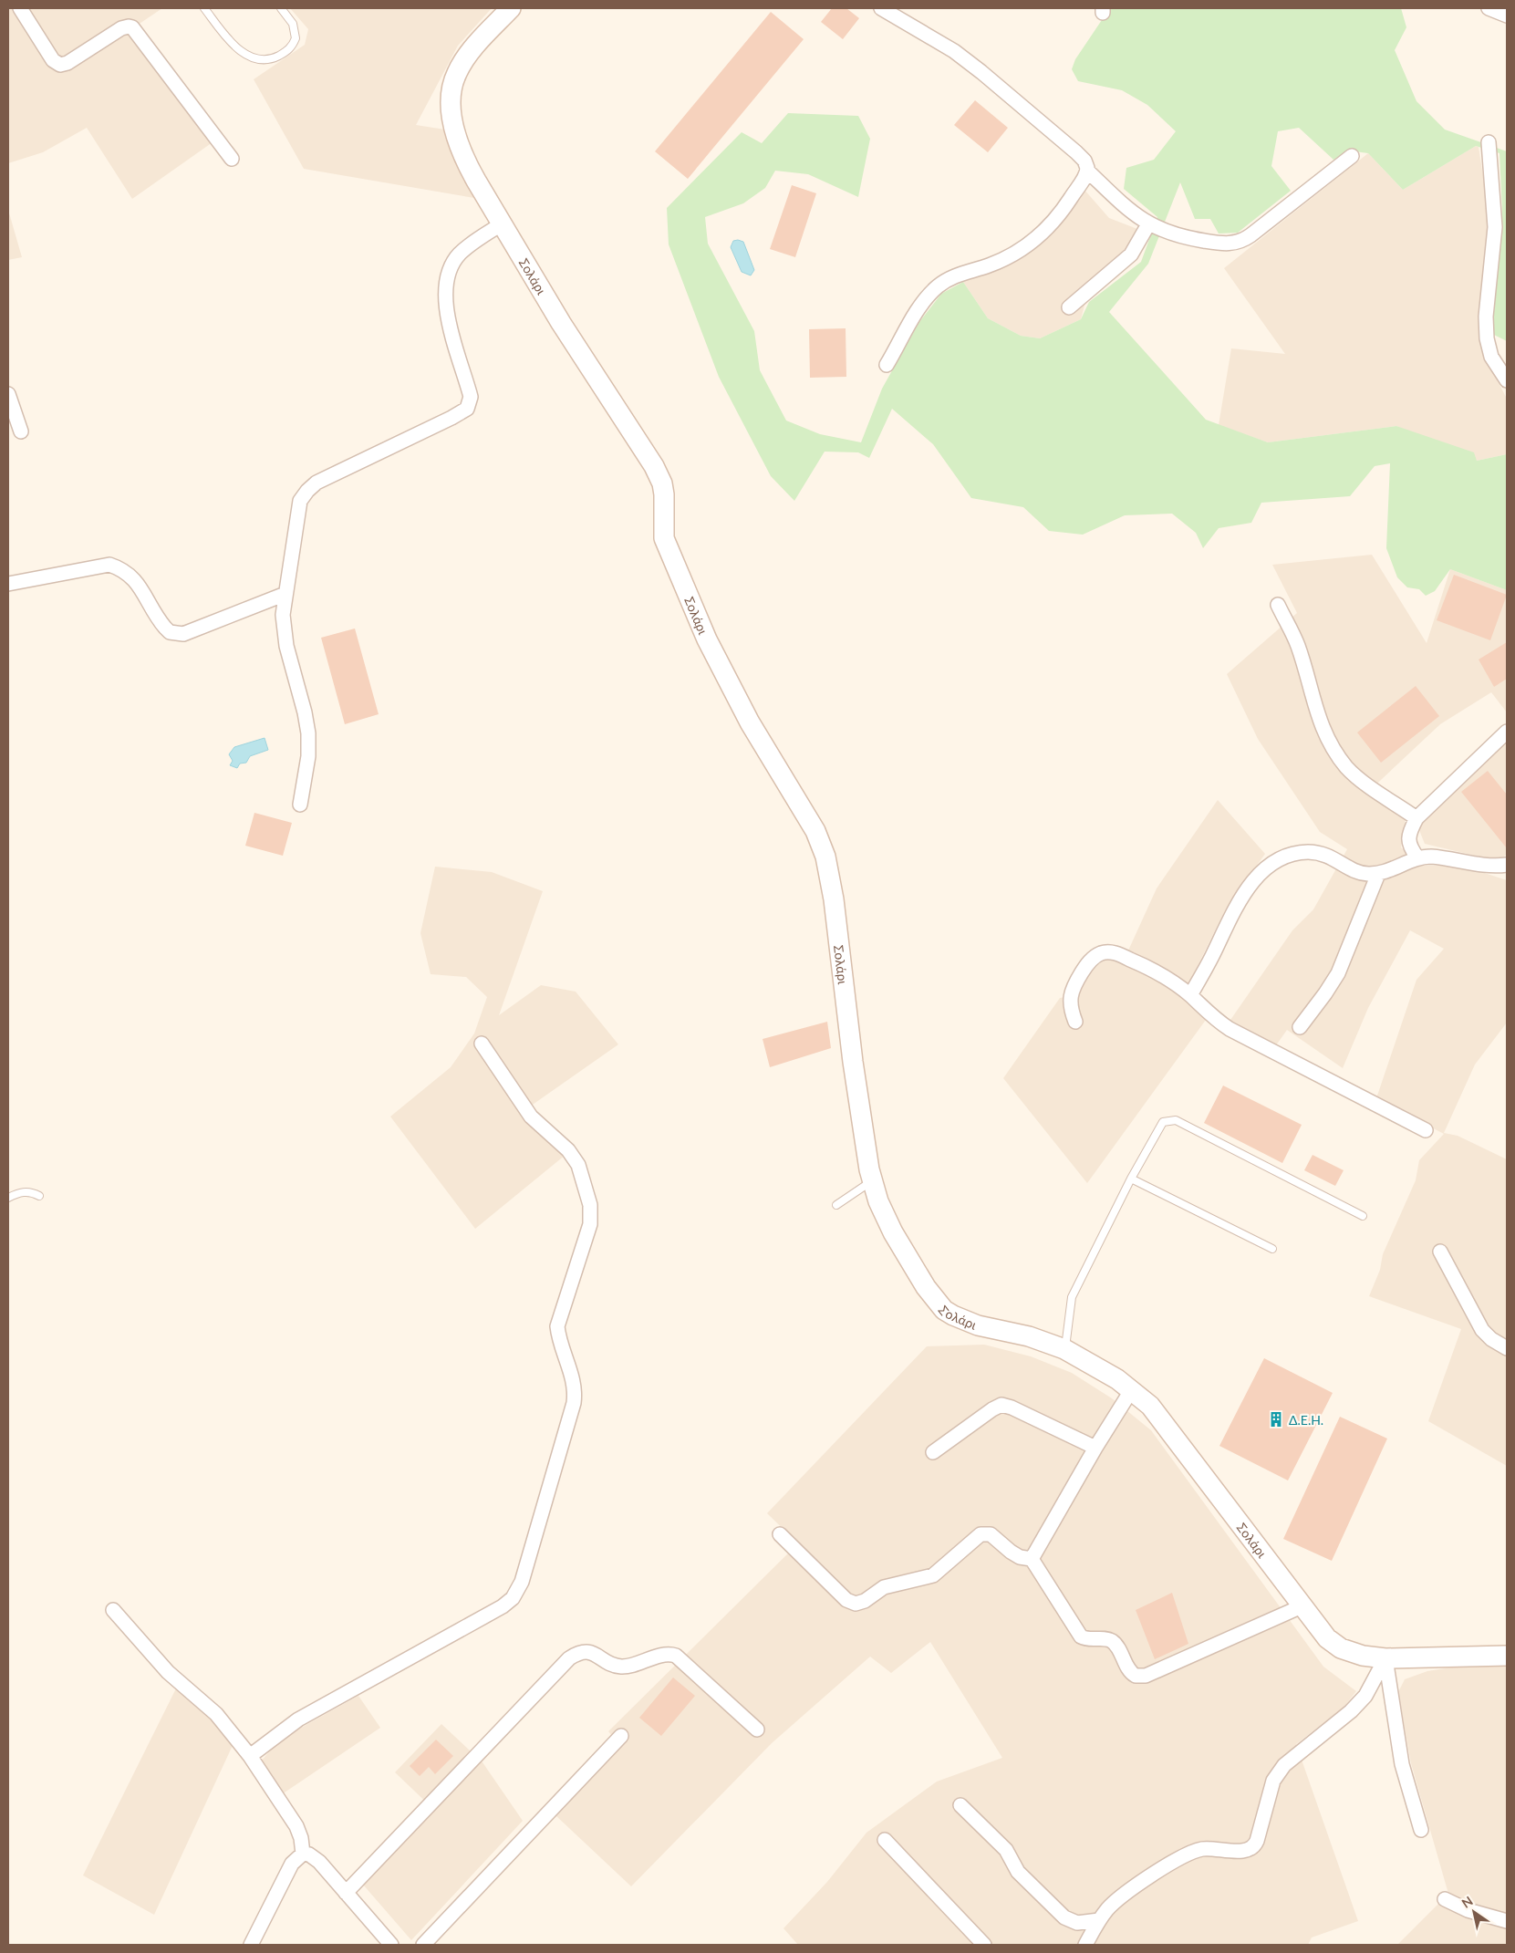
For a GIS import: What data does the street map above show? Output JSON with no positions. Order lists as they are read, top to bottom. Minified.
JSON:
{"streets":{"street":["Σολάρι"]},"places":{"building":["Δ.Ε.Η."]},"north":"top left"}
